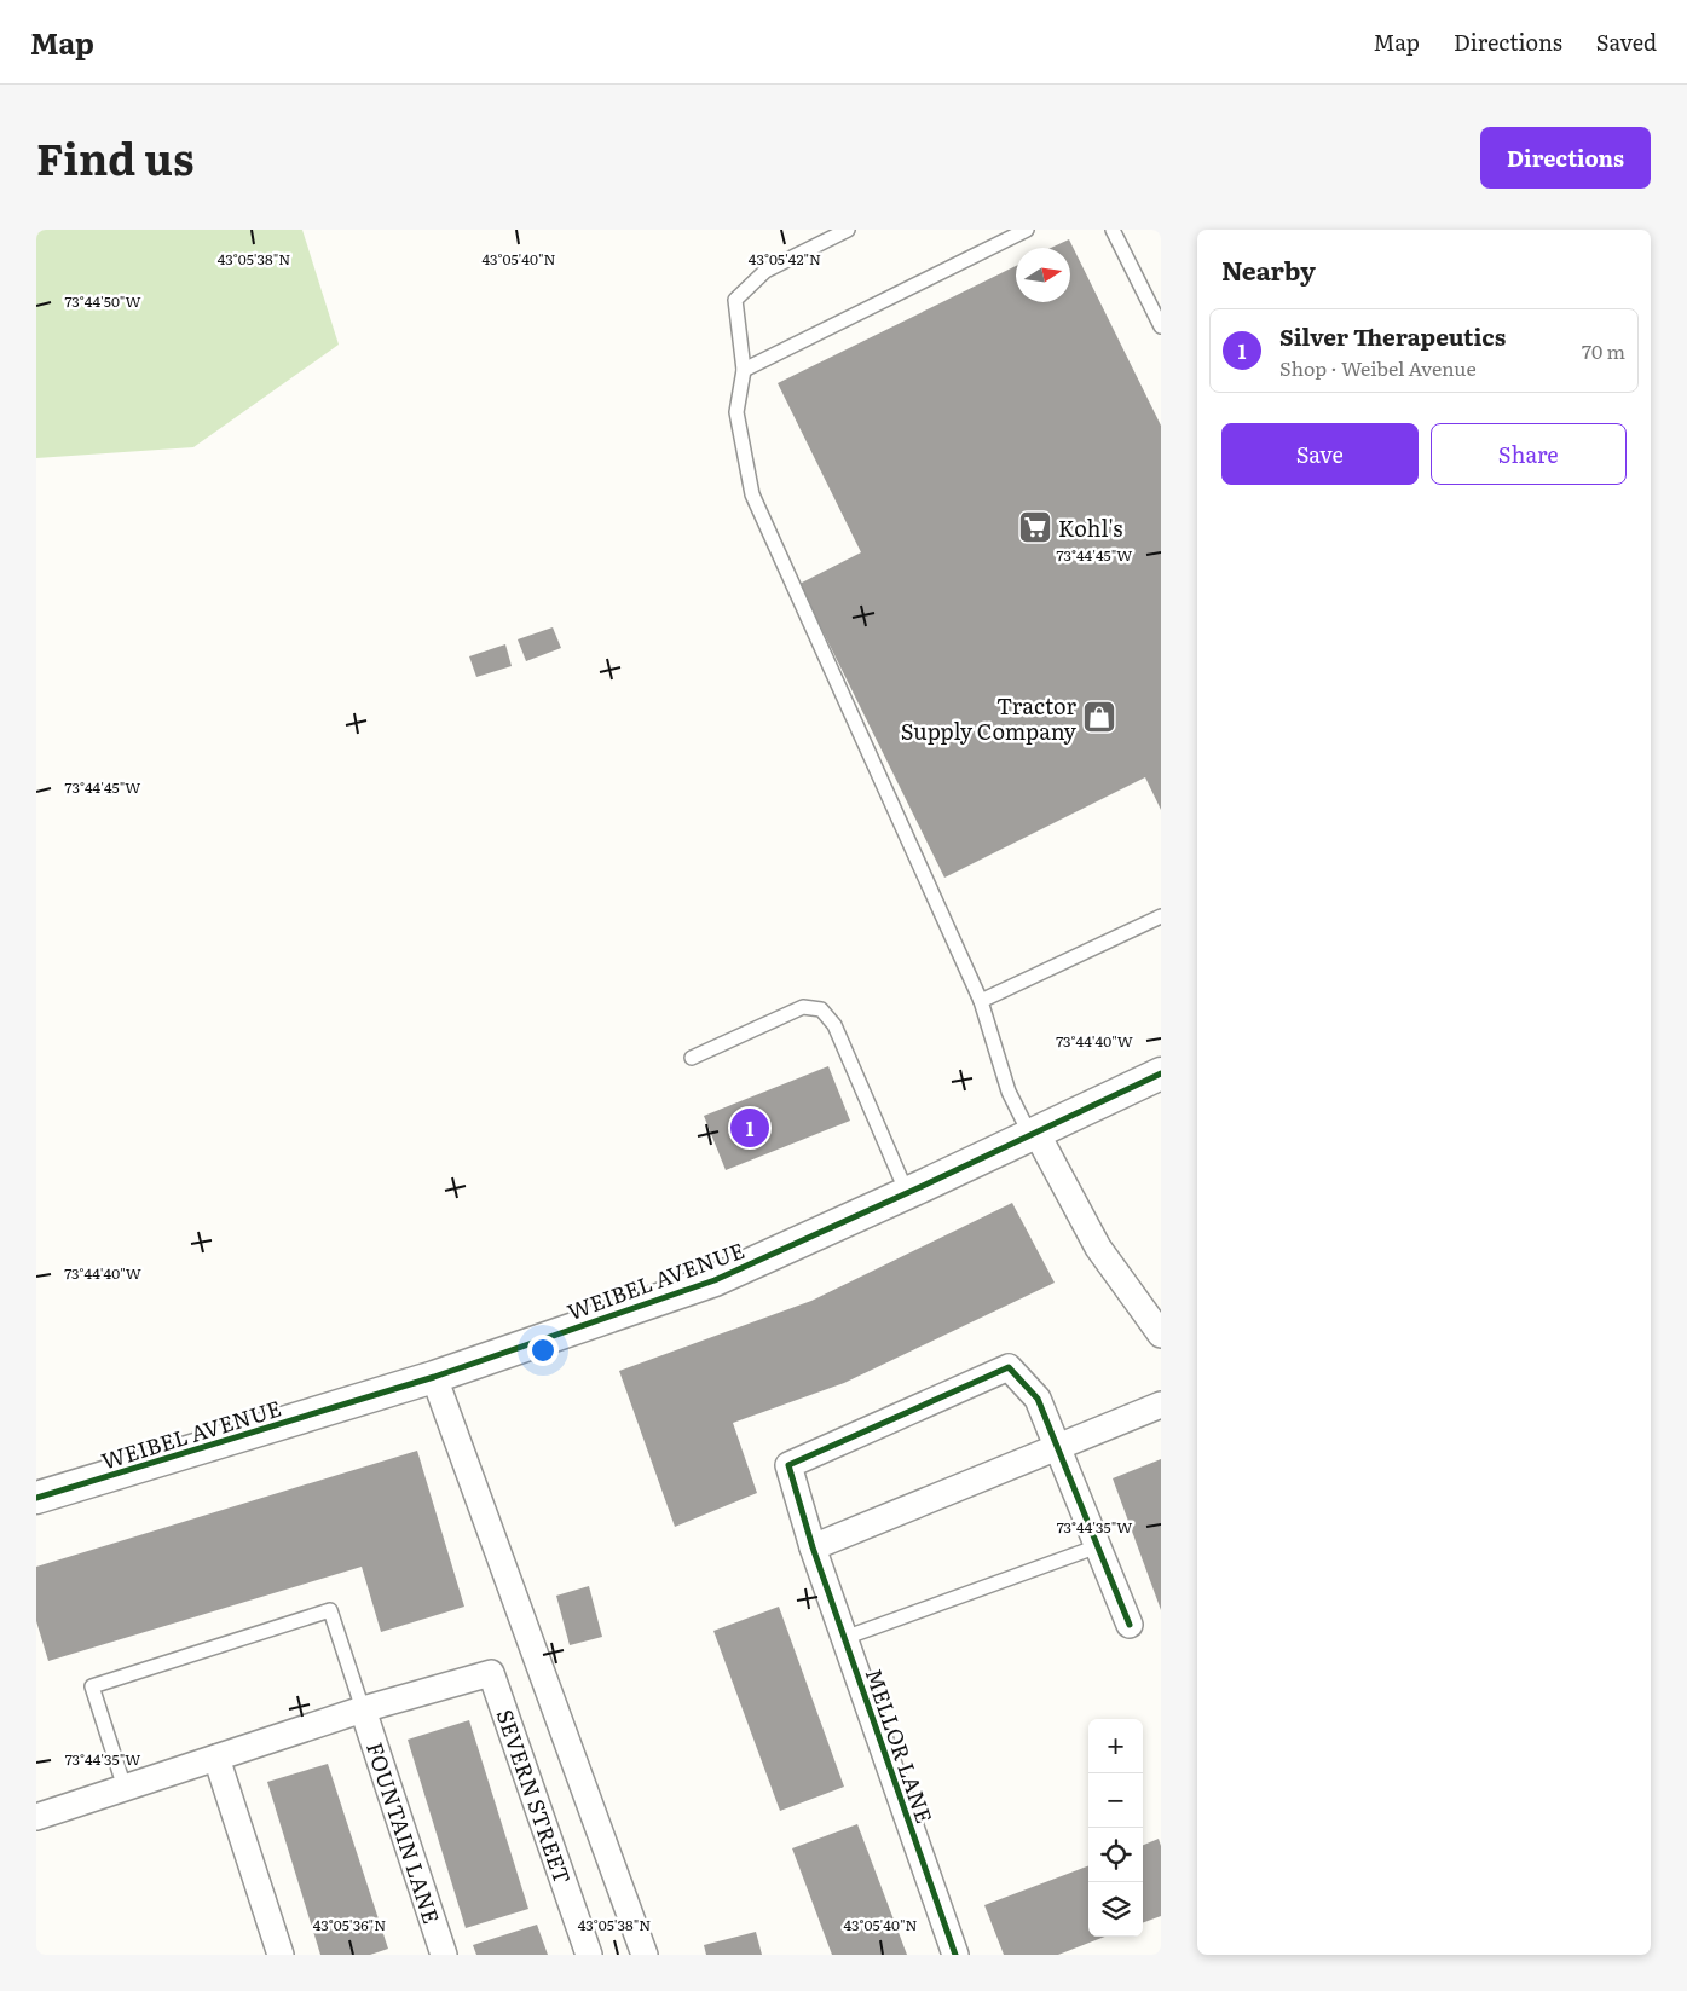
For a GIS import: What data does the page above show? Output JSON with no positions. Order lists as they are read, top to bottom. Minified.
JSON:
{"streets":{"street":["WEIBEL AVENUE","MELLOR LANE","SEVERN STREET","FOUNTAIN LANE"]},"crossings":[["SEVERN STREET","FOUNTAIN LANE"]],"places":{"supermarket":["Kohl's"],"shop":["Tractor Supply Company"]},"north":"right","page":{"header":"Map","nav":["Map","Directions","Saved"],"title":"Find us","buttons":["Directions",["Save","Share"]],"heading":"Nearby","list":[{"mark":"1","name":"Silver Therapeutics","note":"Shop · Weibel Avenue","value":"70 m"}],"pins":"1","map_buttons":["+","−"]},"coordinates":["43°05'38\"N","43°05'40\"N","43°05'42\"N","73°44'50\"W","73°44'45\"W","73°44'40\"W","73°44'35\"W","43°05'36\"N"]}
